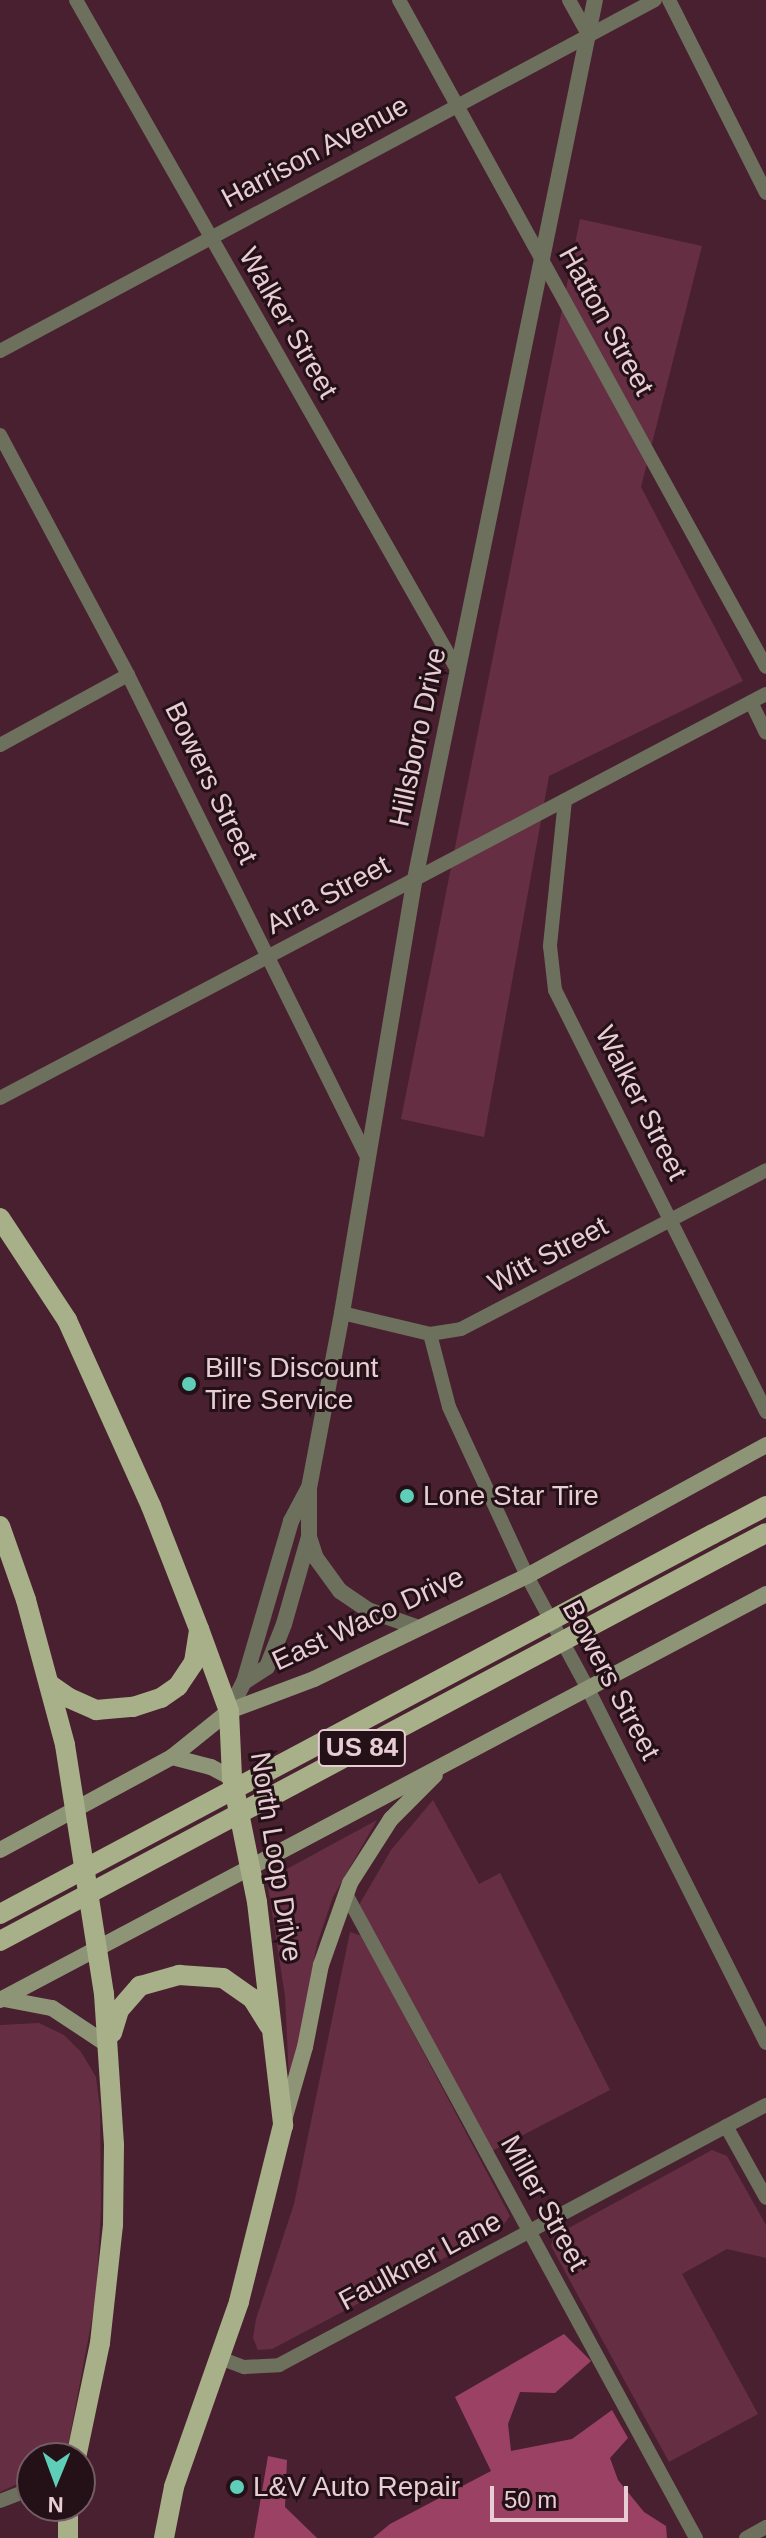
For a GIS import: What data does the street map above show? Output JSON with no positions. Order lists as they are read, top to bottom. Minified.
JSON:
{"streets":{"main road":["East Waco Drive","US 84","North Loop Drive"],"street":["Harrison Avenue","Hatton Street","Walker Street","Hillsboro Drive","Bowers Street","Arra Street","Witt Street","Miller Street","Faulkner Lane"]},"crossings":[["Harrison Avenue","Hatton Street"],["Harrison Avenue","Walker Street"],["Harrison Avenue","Hillsboro Drive"],["Hatton Street","Hillsboro Drive"],["Walker Street","Hillsboro Drive"],["Walker Street","Arra Street"],["Walker Street","Witt Street"],["Hillsboro Drive","Bowers Street"],["Hillsboro Drive","Arra Street"],["Hillsboro Drive","Witt Street"],["Hillsboro Drive","East Waco Drive"],["Hillsboro Drive","North Loop Drive"],["Bowers Street","Arra Street"],["Bowers Street","Witt Street"],["Bowers Street","East Waco Drive"],["East Waco Drive","North Loop Drive"],["North Loop Drive","Faulkner Lane"],["Miller Street","Faulkner Lane"]],"places":["Bill's Discount Tire Service","Lone Star Tire","L&V Auto Repair"],"scale_bar":"50 m","north":"bottom"}
